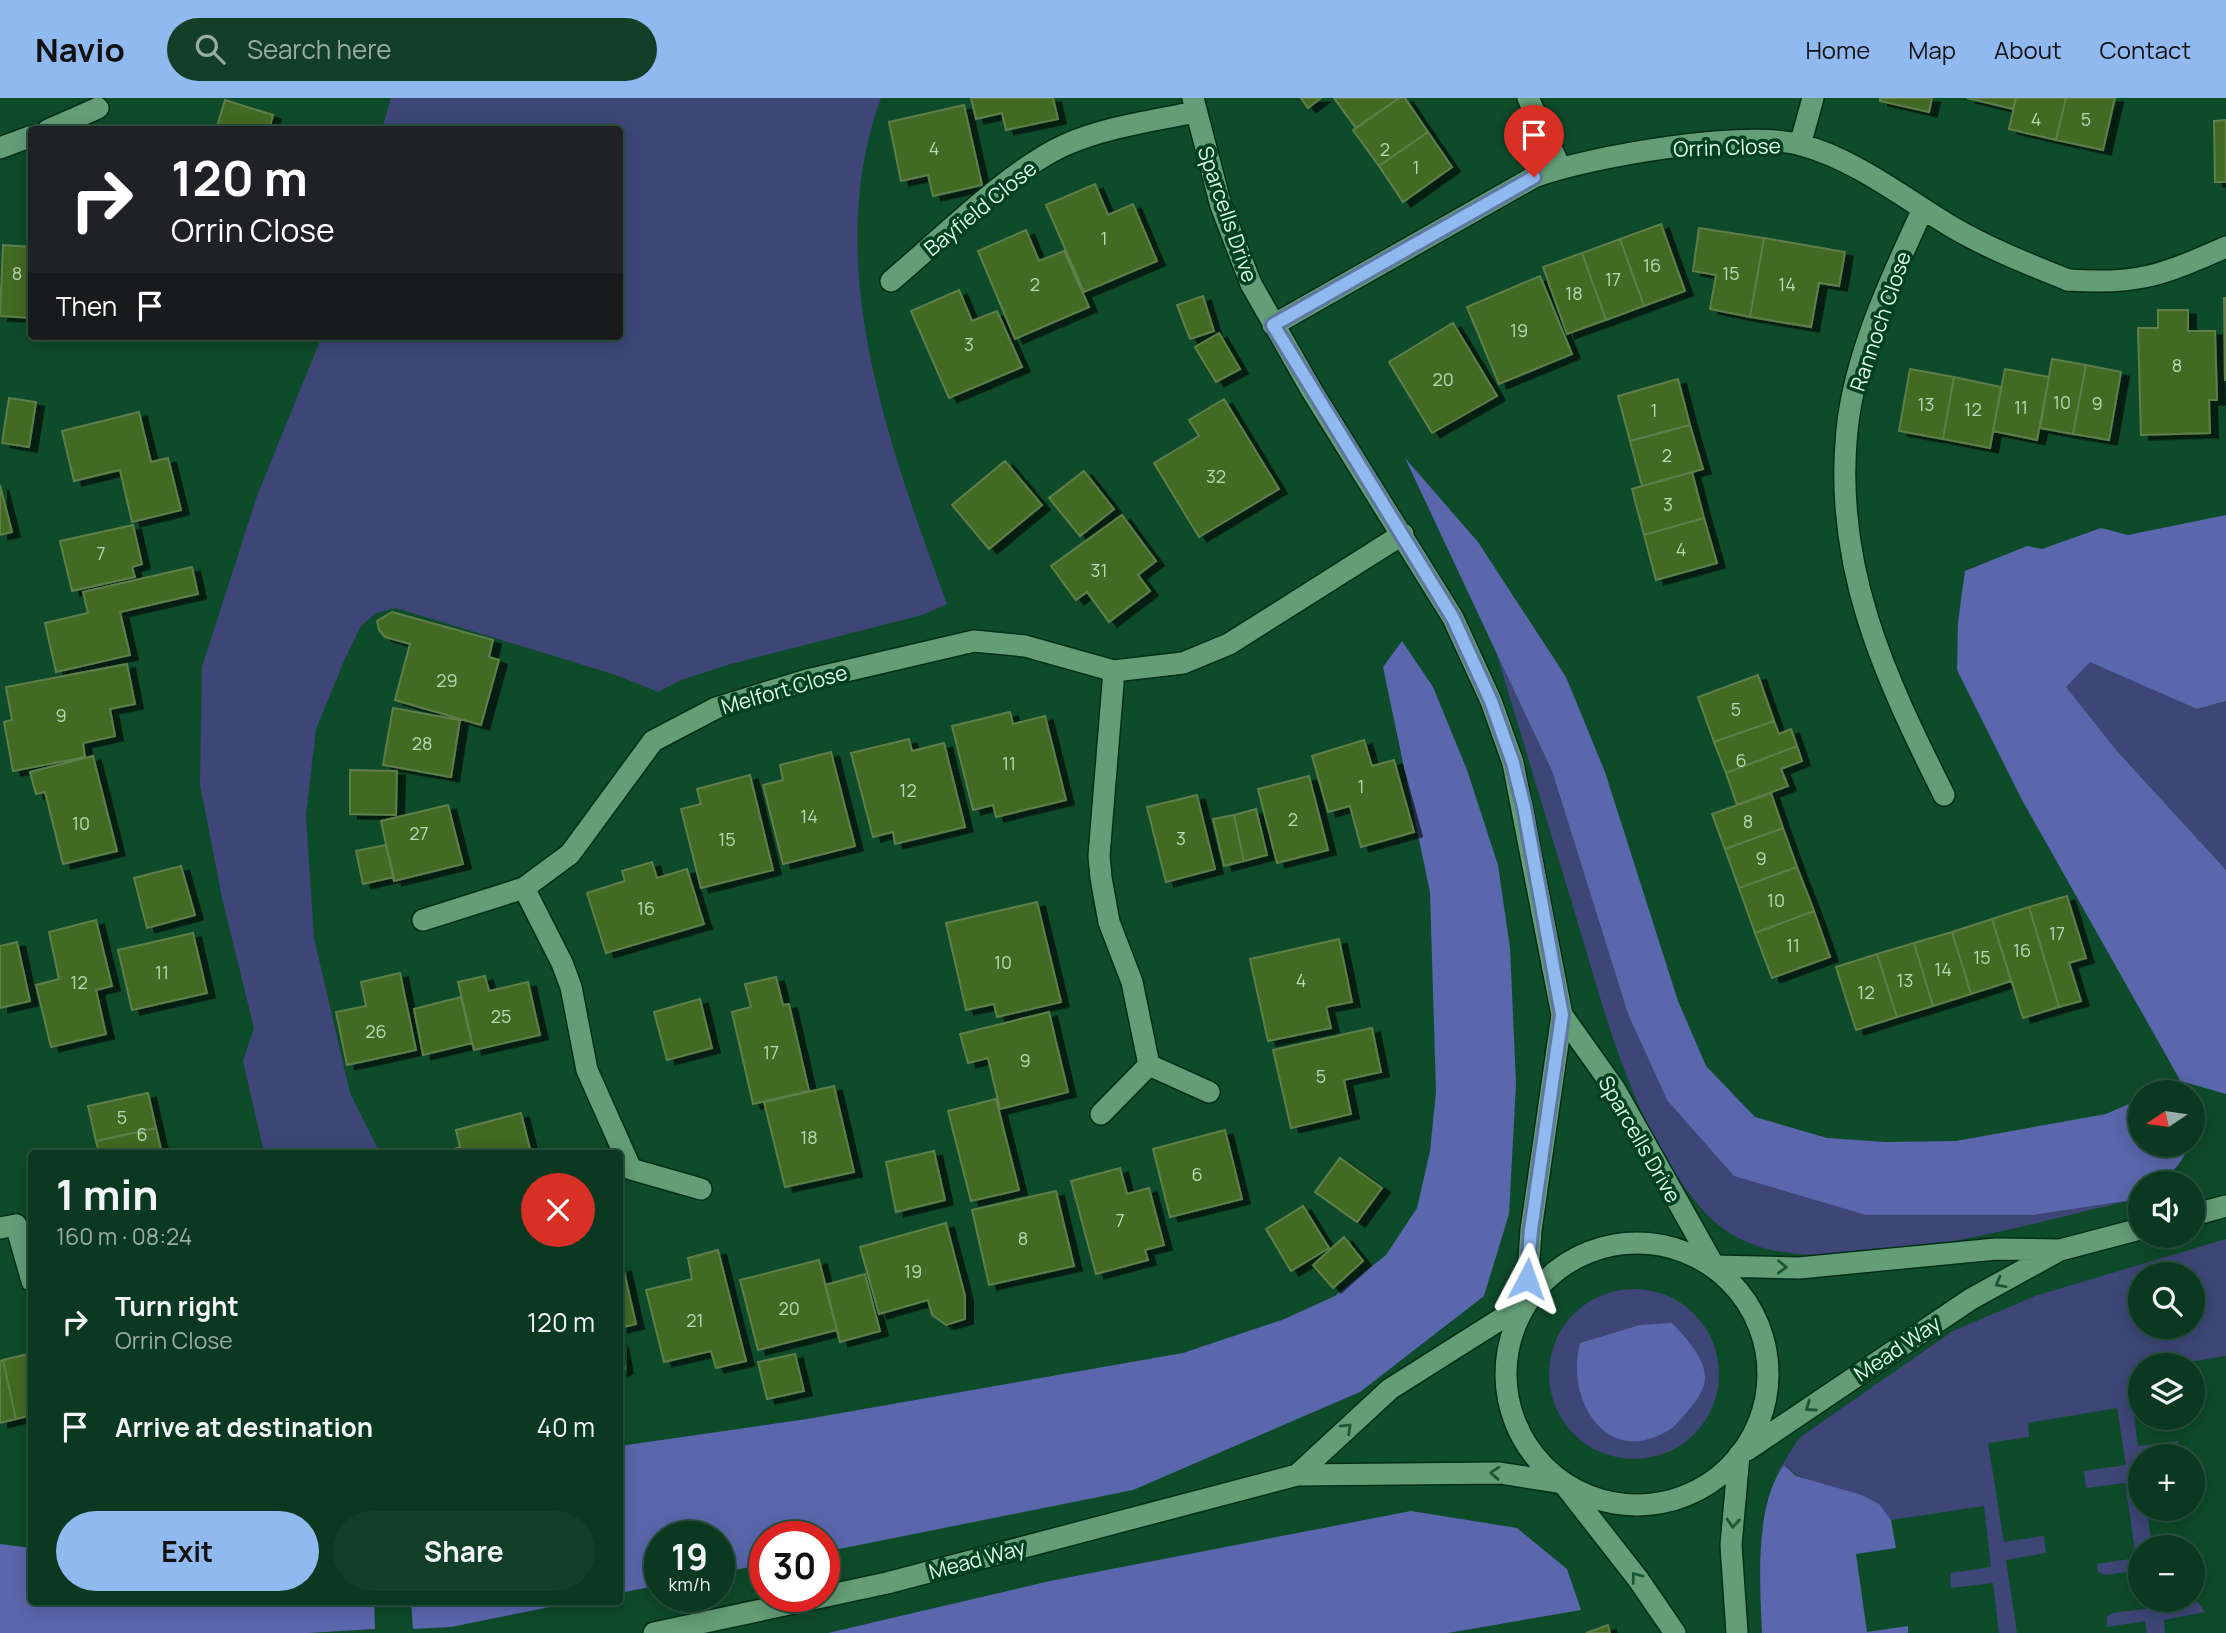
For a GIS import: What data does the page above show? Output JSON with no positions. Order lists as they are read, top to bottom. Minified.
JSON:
{"streets":{"street":["Orrin Close","Bayfield Close","Sparcells Drive","Rannoch Close","Melfort Close","Mead Way"]},"crossings":[["Orrin Close","Sparcells Drive"],["Orrin Close","Rannoch Close"],["Bayfield Close","Sparcells Drive"],["Sparcells Drive","Melfort Close"],["Sparcells Drive","Mead Way"]],"house_numbers":["4","5","4","2","1","1","16","8","15","17","2","14","18","19","3","8","20","10","9","13","11","12","1","2","32","3","4","7","31","29","5","9","28","6","11","1","12","14","2","8","10","27","3","15","9","10","16","17","11","16","15","10","14","11","4","13","12","12","25","26","17","9","5","5","6","18","6","7","8","19","20","21"],"north":"left","page":{"header":"Navio","search":"Search here","nav":["Home","Map","About","Contact"],"turn":["120 m","Orrin Close"],"then":"Then","map_buttons":["+","−"],"heading":["1 min","160 m · 08:24"],"list":[{"name":"Turn right","note":"Orrin Close","value":"120 m"},{"name":"Arrive at destination","value":"40 m"}],"buttons":["Exit","Share"],"speed":"19 km/h","limit":"30"}}
